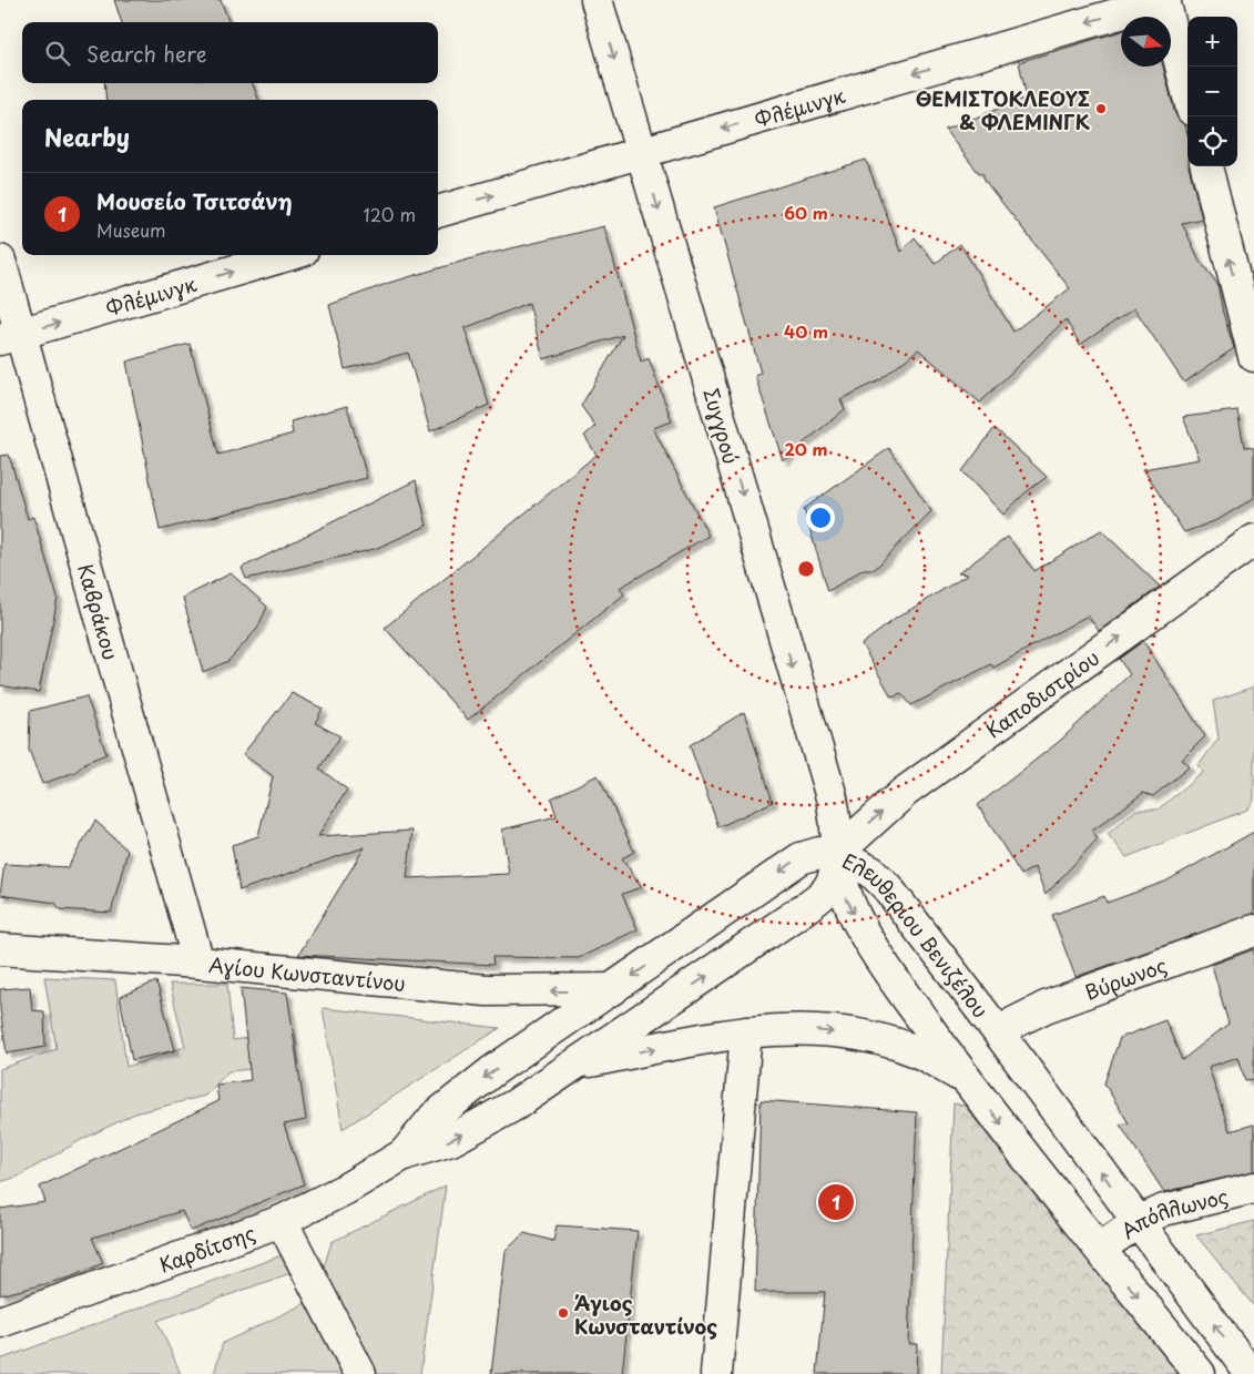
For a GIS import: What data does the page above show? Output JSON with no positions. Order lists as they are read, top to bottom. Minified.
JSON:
{"streets":{"main road":["Φλέμινγκ","Συγγρού","Καβράκου","Καποδιστρίου","Ελευθερίου Βενιζέλου","Αγίου Κωνσταντίνου","Βύρωνος","Απόλλωνος","Καρδίτσης"]},"crossings":[["Φλέμινγκ","Συγγρού"],["Φλέμινγκ","Καβράκου"],["Συγγρού","Καποδιστρίου"],["Συγγρού","Ελευθερίου Βενιζέλου"],["Καβράκου","Αγίου Κωνσταντίνου"],["Καποδιστρίου","Ελευθερίου Βενιζέλου"],["Ελευθερίου Βενιζέλου","Βύρωνος"],["Ελευθερίου Βενιζέλου","Απόλλωνος"]],"one_way":["Συγγρού","Καποδιστρίου","Αγίου Κωνσταντίνου"],"places":["ΘΕΜΙΣΤΟΚΛΕΟΥΣ & ΦΛΕΜΙΝΓΚ","Άγιος Κωνσταντίνος"],"north":"right","page":{"map_buttons":["+","−"],"search":"Search here","heading":"Nearby","list":[{"mark":"1","name":"Μουσείο Τσιτσάνη","note":"Museum","value":"120 m"}],"pins":"1"},"rings":["60 m","40 m","20 m"]}
